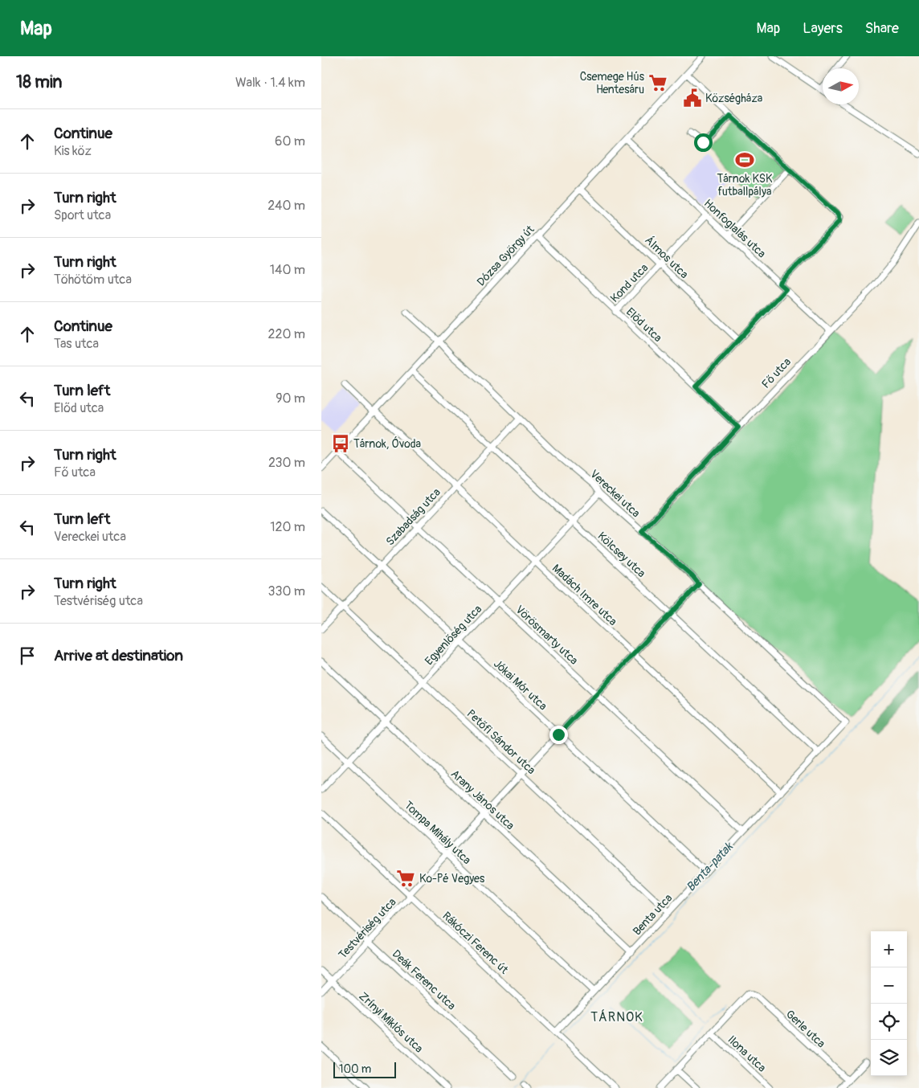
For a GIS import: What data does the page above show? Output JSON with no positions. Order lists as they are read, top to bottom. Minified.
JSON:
{"streets":{"street":["Honfoglalás utca","Dózsa György út","Álmos utca","Kond utca","Előd utca","Fő utca","Vereckei utca","Szabadság utca","Kölcsey utca","Madách Imre utca","Egyenlőség utca","Vörösmarty utca","Jókai Mór utca","Petőfi Sándor utca","Arany János utca","Tompa Mihály utca","Benta utca","Testvériség utca","Rákóczi Ferenc út","Deák Ferenc utca","Zrínyi Miklós utca","Gerle utca","Ilona utca"]},"crossings":[["Honfoglalás utca","Dózsa György út"],["Honfoglalás utca","Kond utca"],["Honfoglalás utca","Fő utca"],["Dózsa György út","Álmos utca"],["Dózsa György út","Előd utca"],["Dózsa György út","Vereckei utca"],["Dózsa György út","Kölcsey utca"],["Dózsa György út","Madách Imre utca"],["Dózsa György út","Vörösmarty utca"],["Álmos utca","Kond utca"],["Kond utca","Előd utca"],["Előd utca","Fő utca"],["Fő utca","Vereckei utca"],["Vereckei utca","Szabadság utca"],["Vereckei utca","Egyenlőség utca"],["Vereckei utca","Benta utca"],["Vereckei utca","Testvériség utca"],["Szabadság utca","Kölcsey utca"],["Szabadság utca","Madách Imre utca"],["Szabadság utca","Vörösmarty utca"],["Szabadság utca","Jókai Mór utca"],["Szabadság utca","Petőfi Sándor utca"],["Kölcsey utca","Egyenlőség utca"],["Kölcsey utca","Benta utca"],["Kölcsey utca","Testvériség utca"],["Madách Imre utca","Egyenlőség utca"],["Madách Imre utca","Benta utca"],["Madách Imre utca","Testvériség utca"],["Egyenlőség utca","Vörösmarty utca"],["Egyenlőség utca","Jókai Mór utca"],["Egyenlőség utca","Petőfi Sándor utca"],["Egyenlőség utca","Arany János utca"],["Egyenlőség utca","Tompa Mihály utca"],["Vörösmarty utca","Benta utca"],["Vörösmarty utca","Testvériség utca"],["Jókai Mór utca","Benta utca"],["Jókai Mór utca","Testvériség utca"],["Petőfi Sándor utca","Benta utca"],["Petőfi Sándor utca","Testvériség utca"],["Arany János utca","Benta utca"],["Arany János utca","Testvériség utca"],["Tompa Mihály utca","Benta utca"],["Tompa Mihály utca","Testvériség utca"],["Benta utca","Rákóczi Ferenc út"],["Testvériség utca","Rákóczi Ferenc út"],["Testvériség utca","Deák Ferenc utca"],["Testvériség utca","Zrínyi Miklós utca"],["Gerle utca","Ilona utca"]],"districts":["TÁRNOK"],"water":["Benta-patak"],"places":{"supermarket":["Csemege Hús Hentesáru","Ko-Pé Vegyes"],"public building":["Községháza"],"sports":["Tárnok KSK futballpálya"],"bus stop":["Tárnok, Óvoda"]},"scale_bar":"100 m","north":"right","page":{"header":"Map","nav":["Map","Layers","Share"],"heading":["18 min","Walk · 1.4 km"],"list":[["Continue","Kis köz","60 m"],["Turn right","Sport utca","240 m"],["Turn right","Töhötöm utca","140 m"],["Continue","Tas utca","220 m"],["Turn left","Előd utca","90 m"],["Turn right","Fő utca","230 m"],["Turn left","Vereckei utca","120 m"],["Turn right","Testvériség utca","330 m"],"Arrive at destination"],"map_buttons":["+","−"],"scale":"100 m"}}
